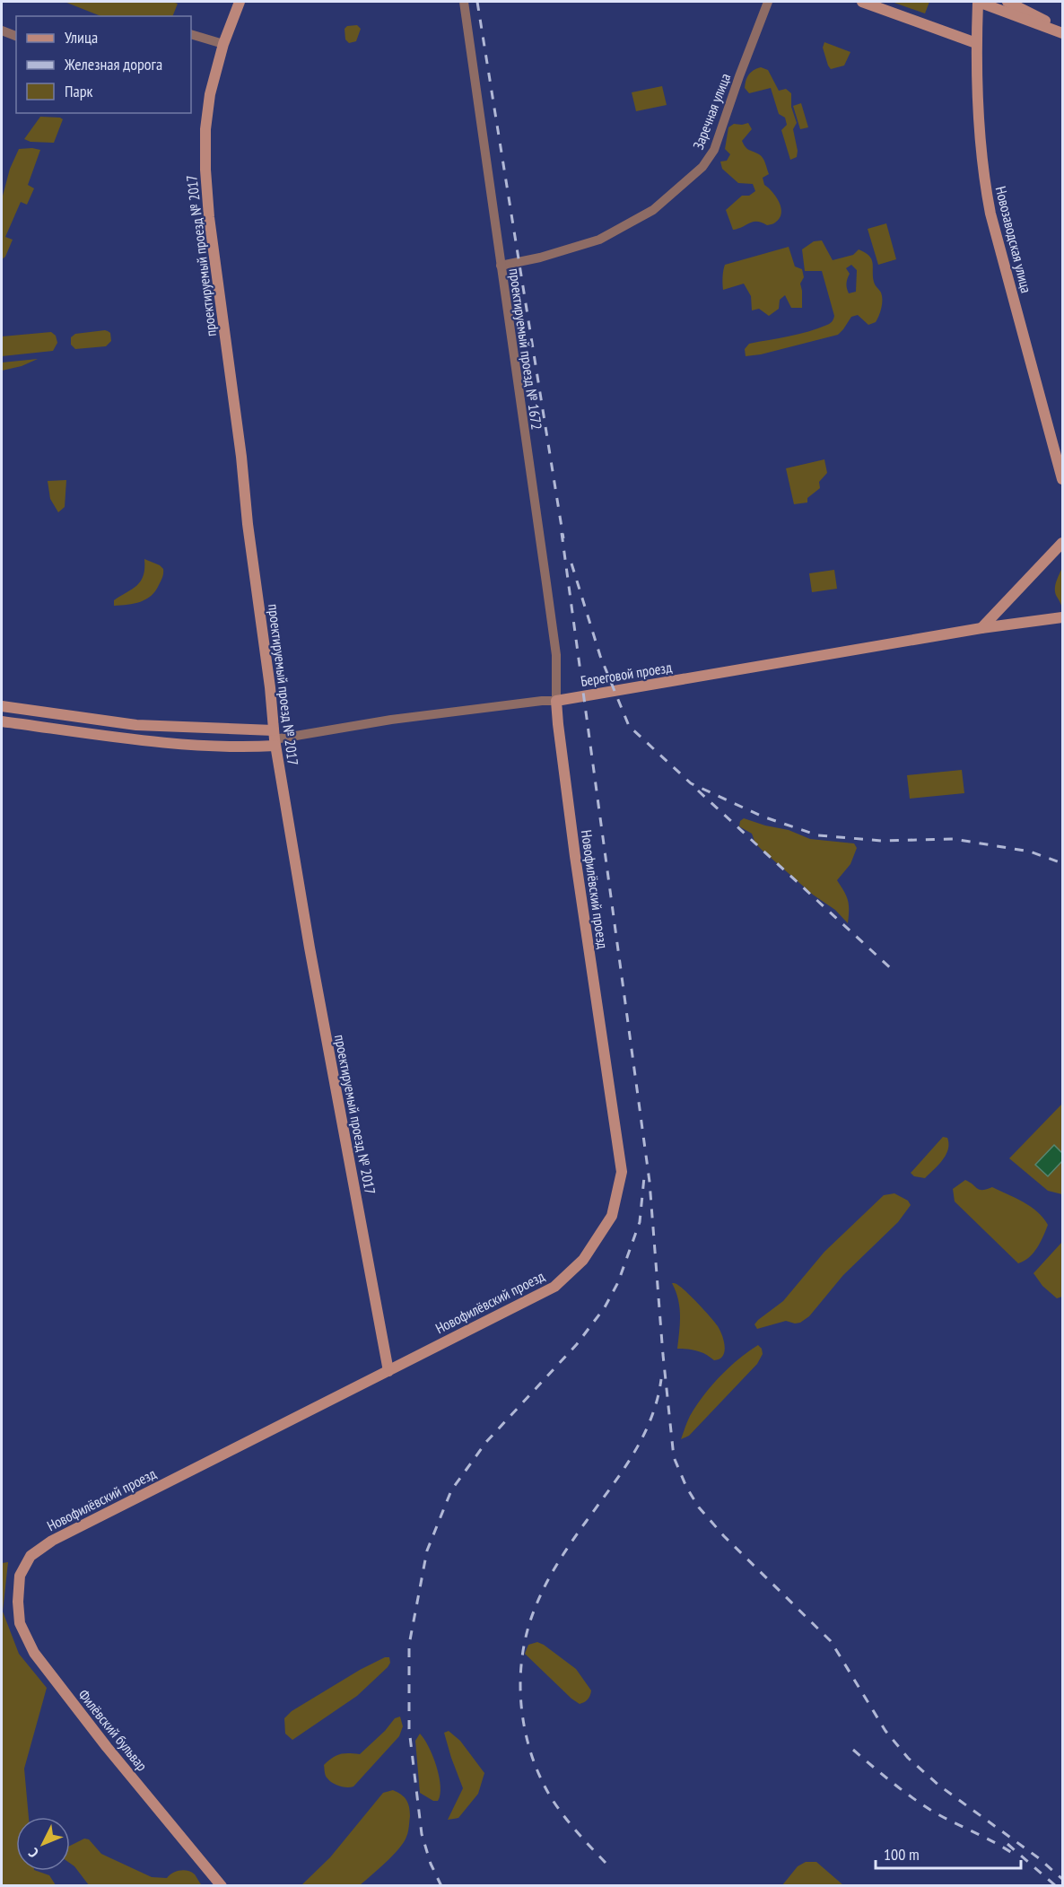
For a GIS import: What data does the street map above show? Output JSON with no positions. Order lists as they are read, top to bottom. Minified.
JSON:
{"streets":{"street":["Заречная улица","Новозаводская улица","проектируемый проезд № 2017","проектируемый проезд № 1672","Береговой проезд","Новофилёвский проезд","Филёвский бульвар"]},"crossings":[["Заречная улица","проектируемый проезд № 1672"],["проектируемый проезд № 2017","Береговой проезд"],["проектируемый проезд № 2017","Новофилёвский проезд"],["проектируемый проезд № 1672","Береговой проезд"],["проектируемый проезд № 1672","Новофилёвский проезд"],["Береговой проезд","Новофилёвский проезд"],["Новофилёвский проезд","Филёвский бульвар"]],"legend":["Улица","Железная дорога","Парк"],"scale_bar":"100 m","north":"bottom left"}
